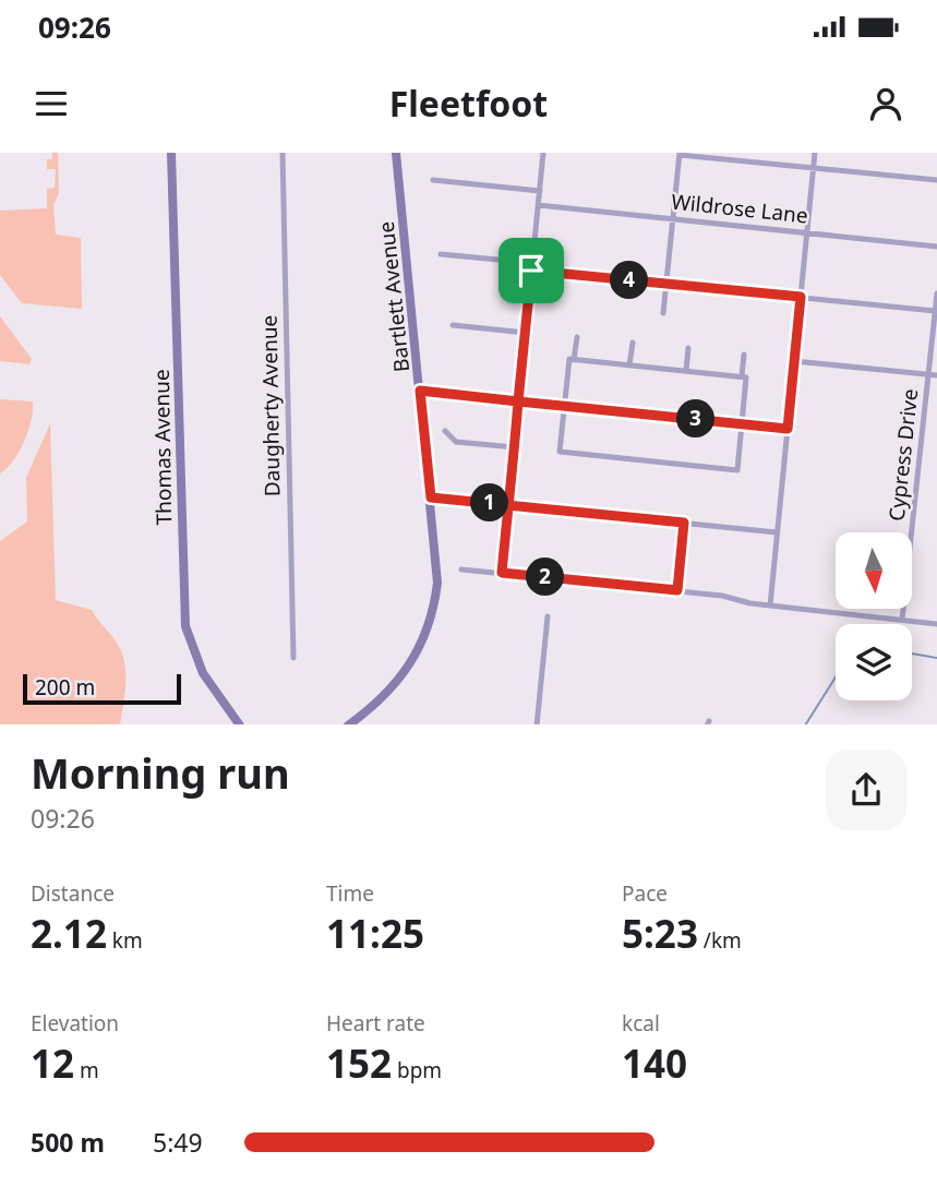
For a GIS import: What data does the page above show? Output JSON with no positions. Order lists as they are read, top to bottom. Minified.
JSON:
{"streets":{"main road":["Bartlett Avenue","Thomas Avenue"],"street":["Wildrose Lane","Daugherty Avenue","Cypress Drive"]},"scale_bar":"200 m","north":"bottom","page":{"status":"09:26","header":"Fleetfoot","pins":["4","3","1","2"],"scale":"200 m","heading":["Morning run","09:26"],"stats":[["Distance","2.12 km"],["Time","11:25"],["Pace","5:23 /km"],["Elevation","12 m"],["Heart rate","152 bpm"],["kcal","140"]],"list":[{"name":"500 m","note":"5:49"}]}}
